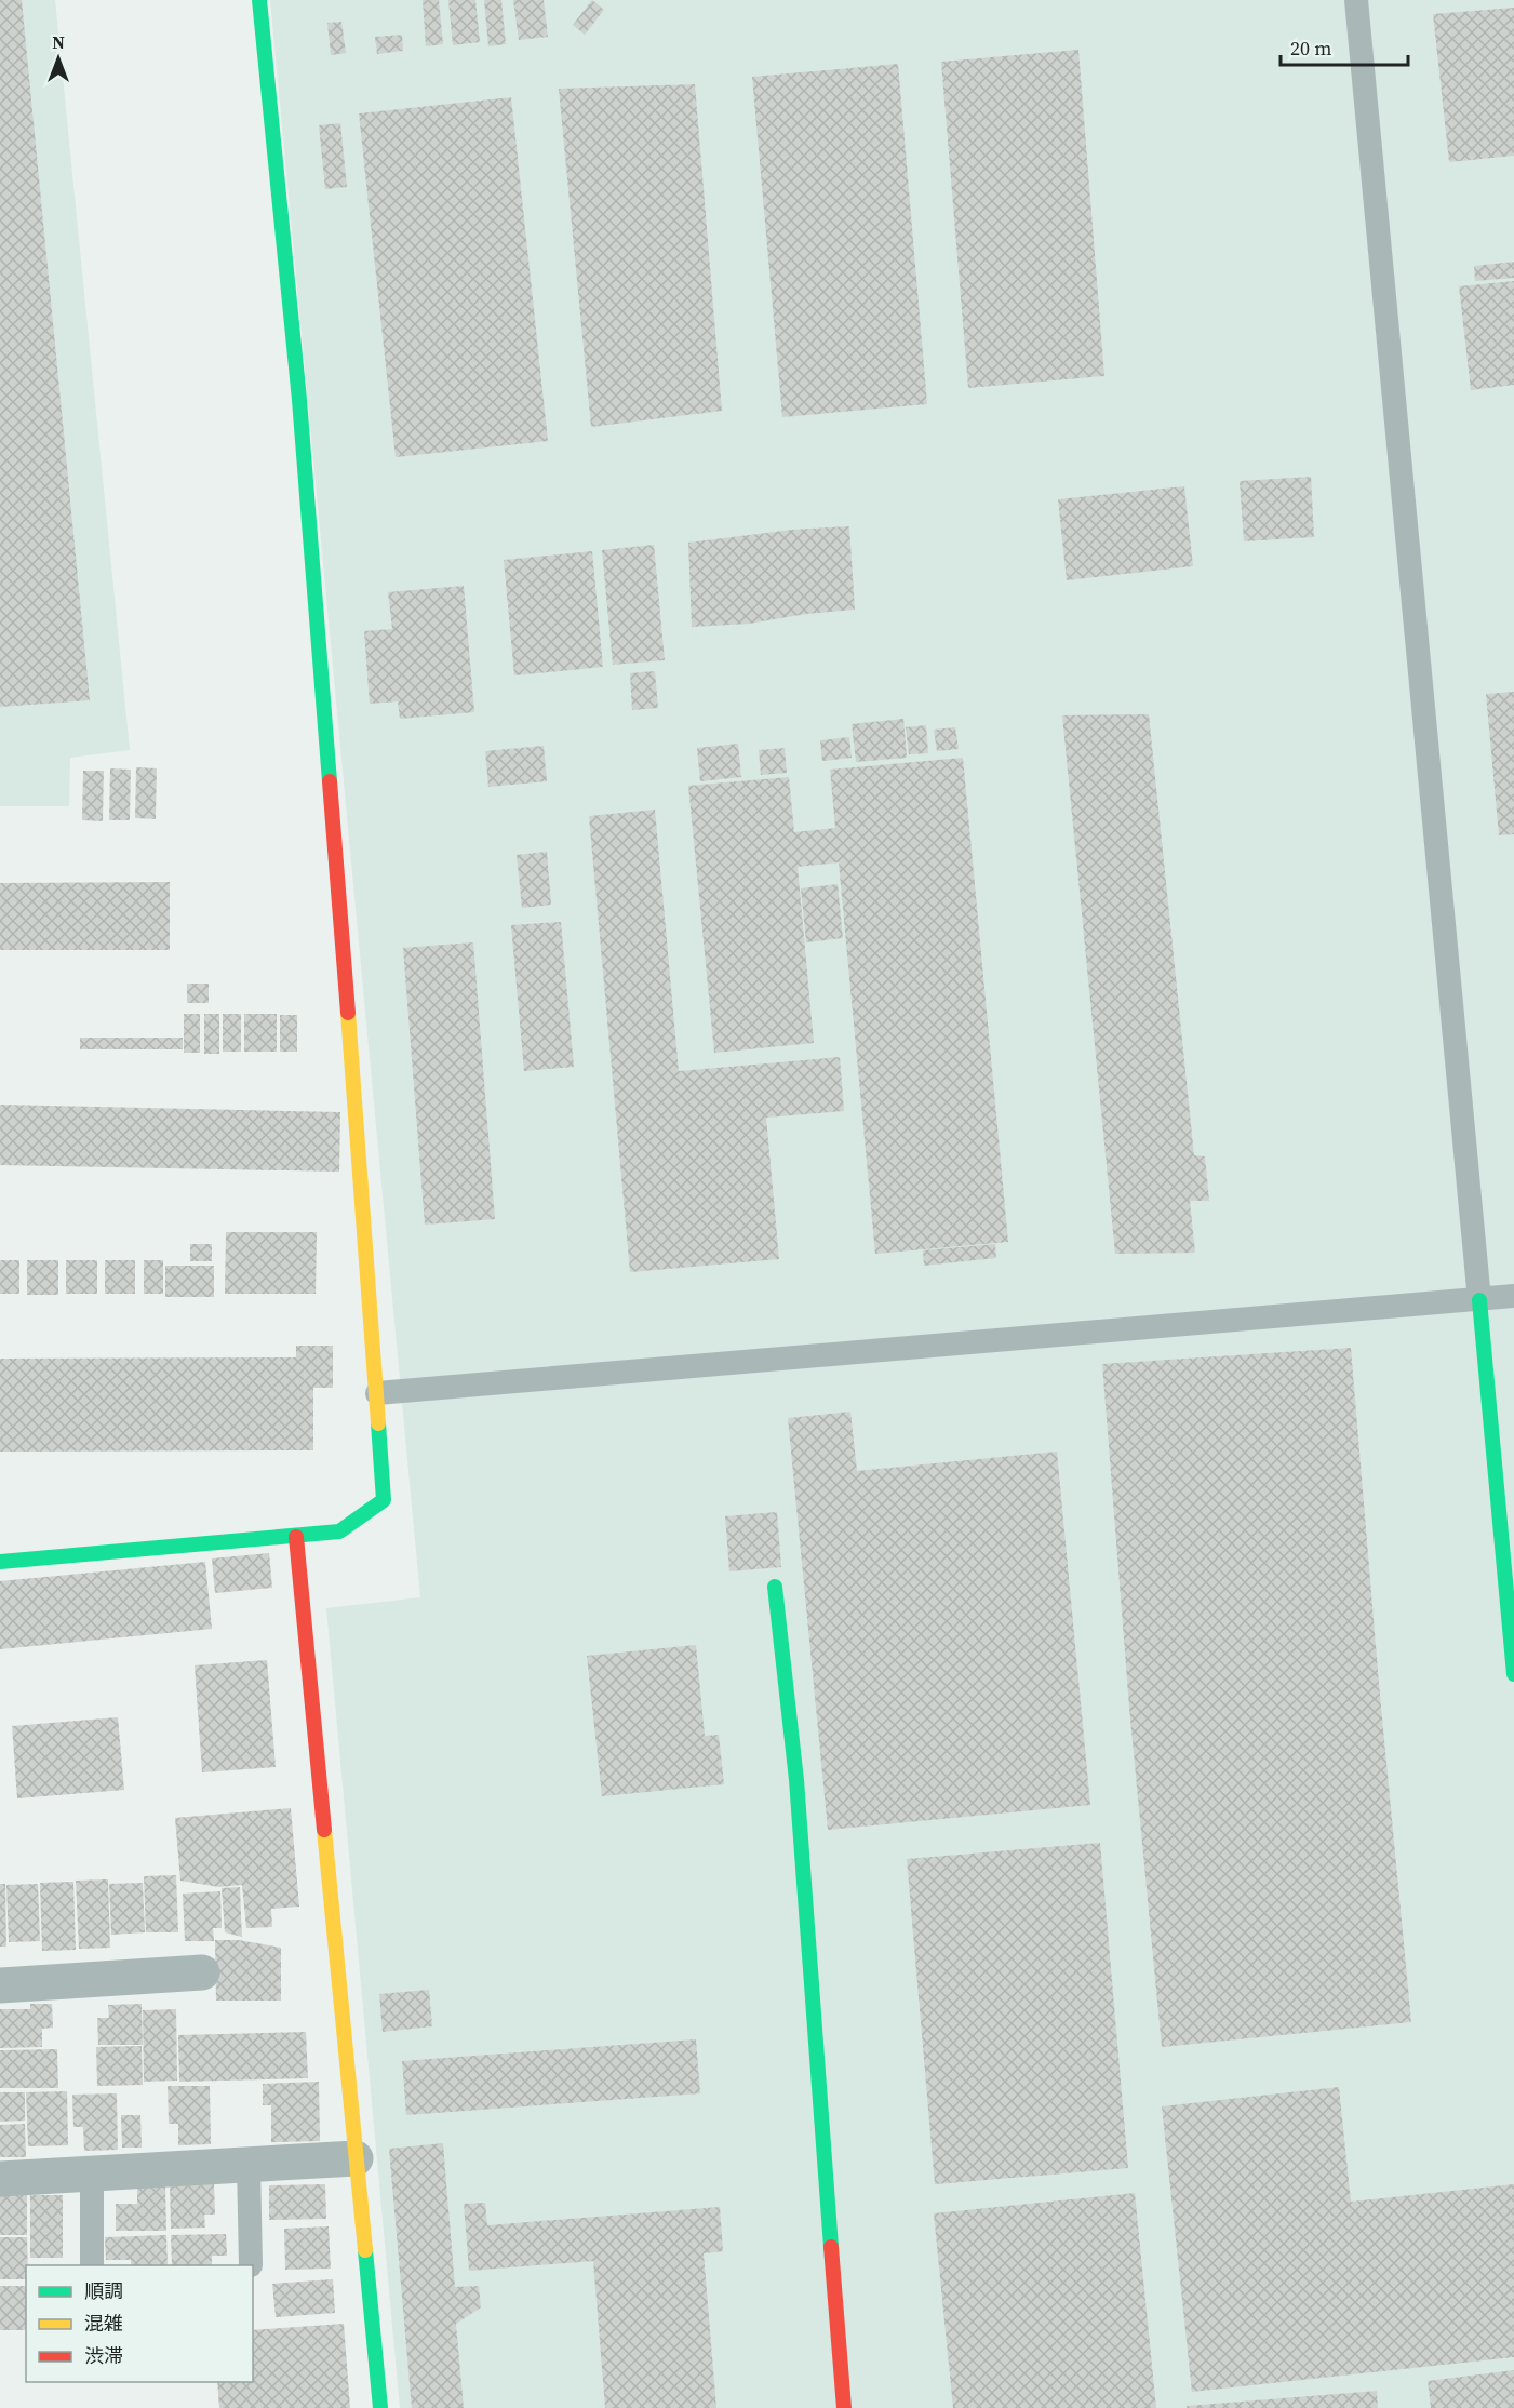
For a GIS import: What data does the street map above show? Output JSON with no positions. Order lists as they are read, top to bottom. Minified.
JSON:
{"legend":["順調","混雑","渋滞"],"scale_bar":"20 m","north":"top"}
